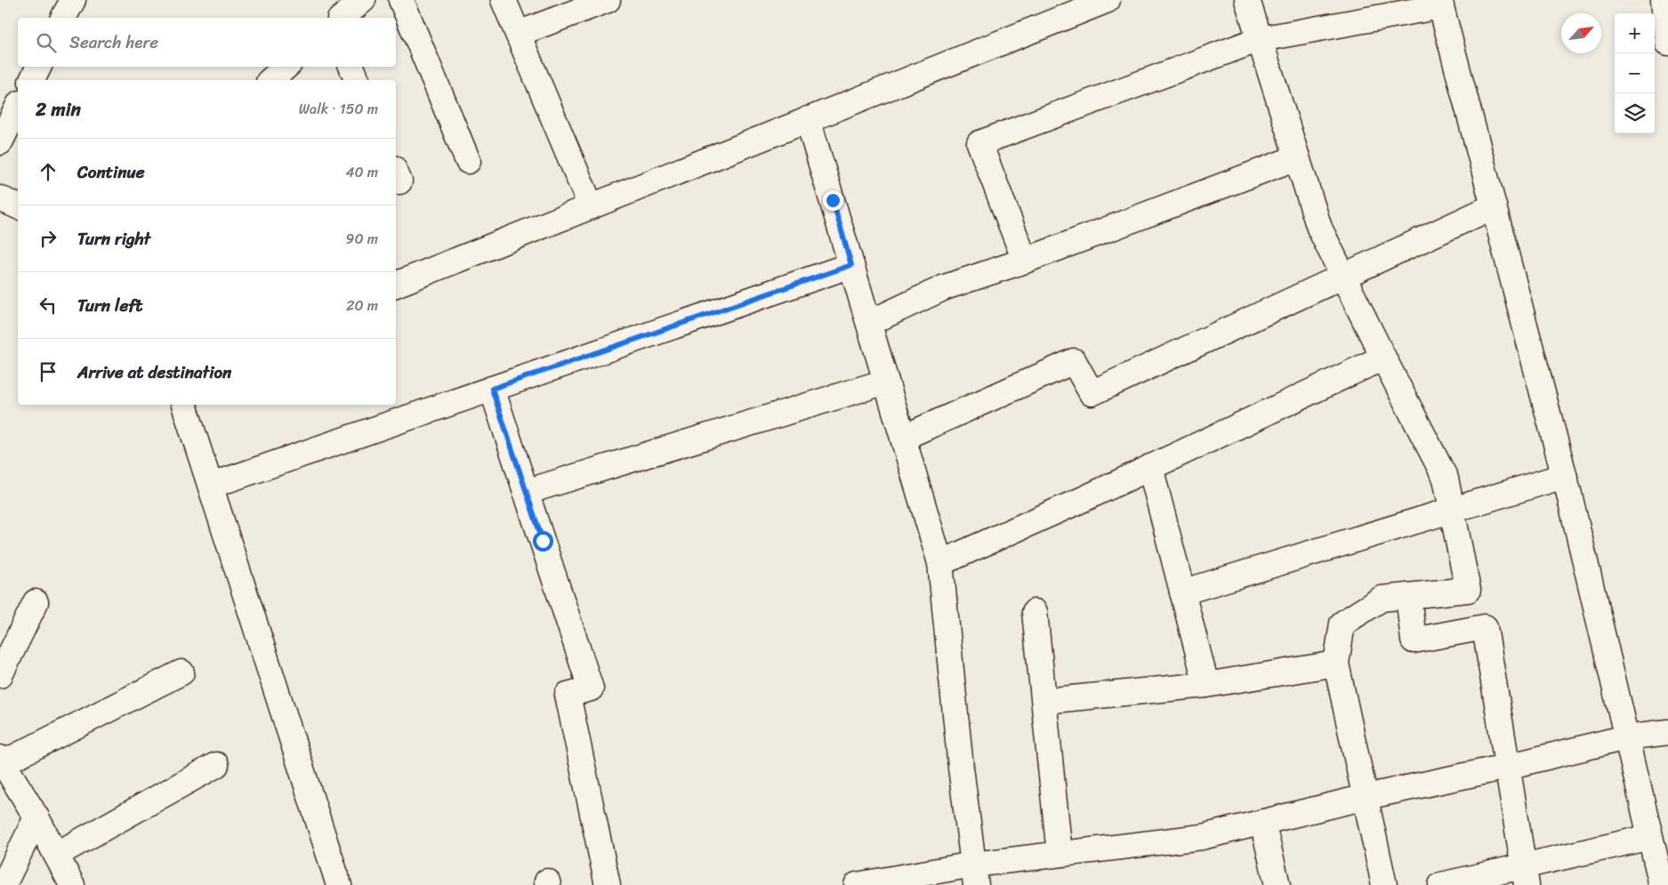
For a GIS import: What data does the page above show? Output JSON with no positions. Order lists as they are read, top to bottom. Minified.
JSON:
{"north":"top right","page":{"map_buttons":["+","−"],"search":"Search here","heading":["2 min","Walk · 150 m"],"list":[["Continue","40 m"],["Turn right","90 m"],["Turn left","20 m"],"Arrive at destination"]}}
